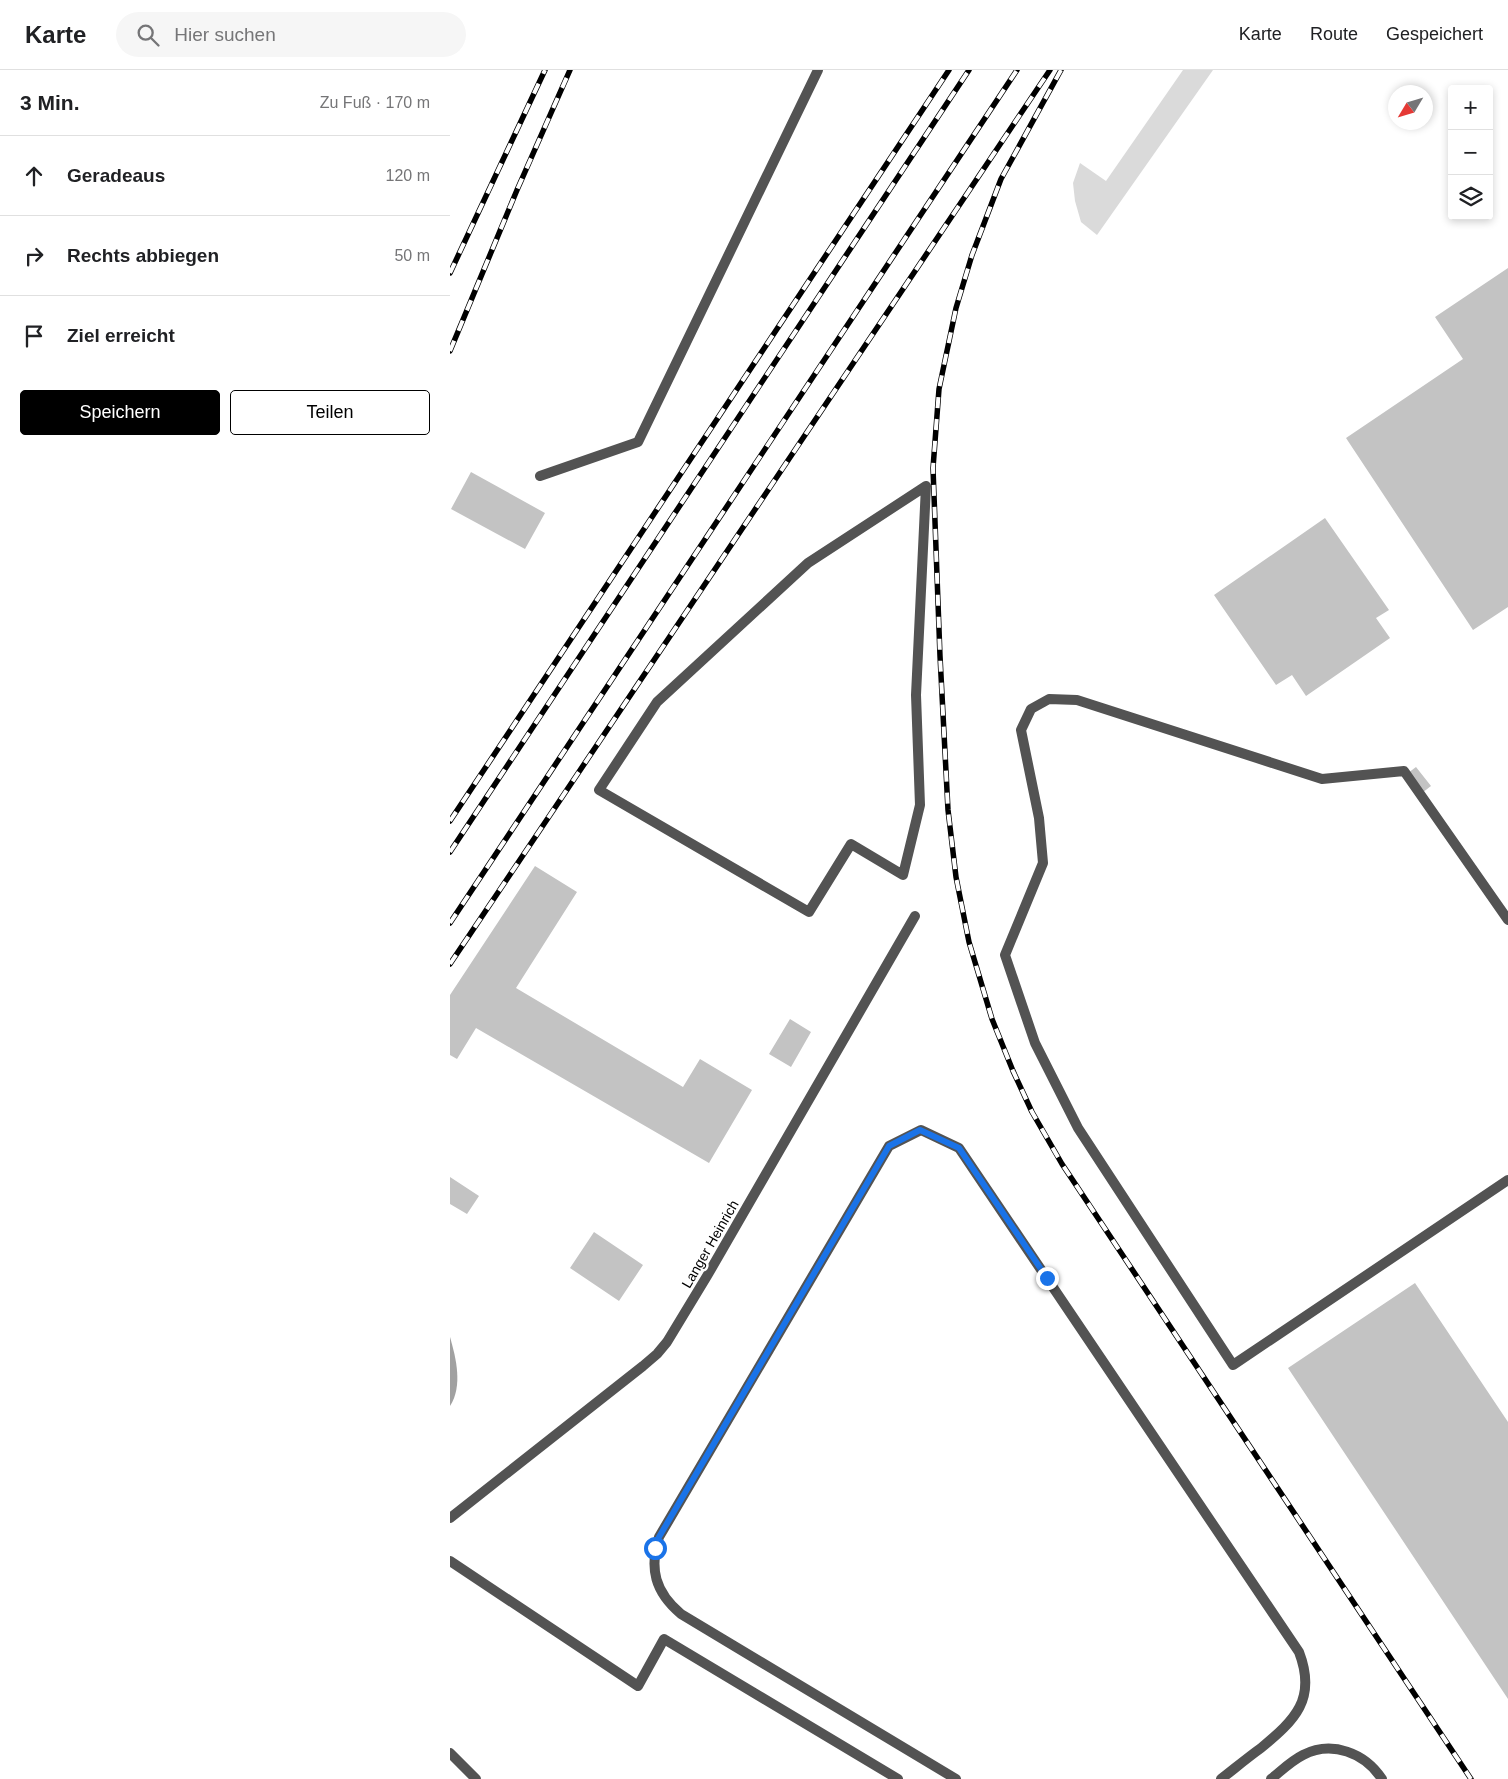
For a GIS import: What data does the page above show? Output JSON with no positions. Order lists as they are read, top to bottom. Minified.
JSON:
{"streets":{"street":["Langer Heinrich"]},"north":"bottom left","page":{"header":"Karte","search":"Hier suchen","nav":["Karte","Route","Gespeichert"],"heading":["3 Min.","Zu Fuß · 170 m"],"map_buttons":["+","−"],"list":[["Geradeaus","120 m"],["Rechts abbiegen","50 m"],"Ziel erreicht"],"buttons":["Speichern","Teilen"]}}
